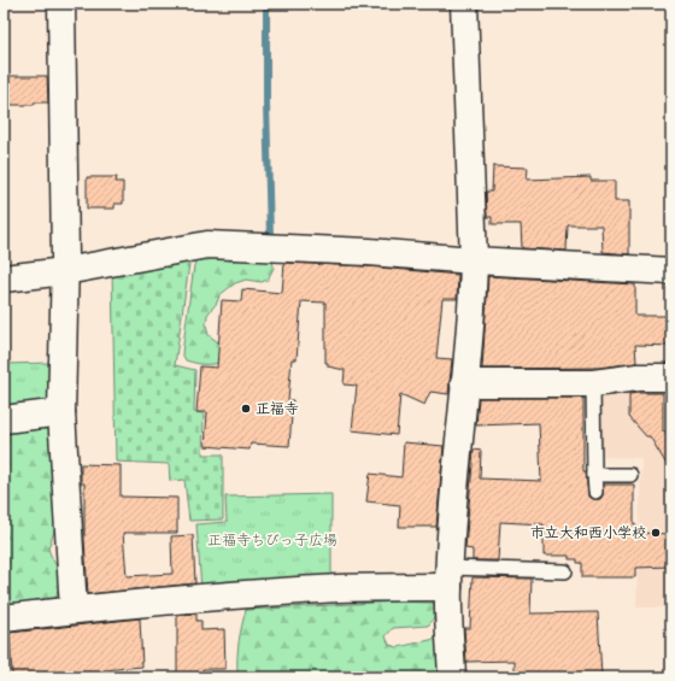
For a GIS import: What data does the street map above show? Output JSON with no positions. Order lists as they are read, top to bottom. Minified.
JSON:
{"parks":["正福寺ちびっ子広場"],"places":["正福寺","市立大和西小学校"]}
